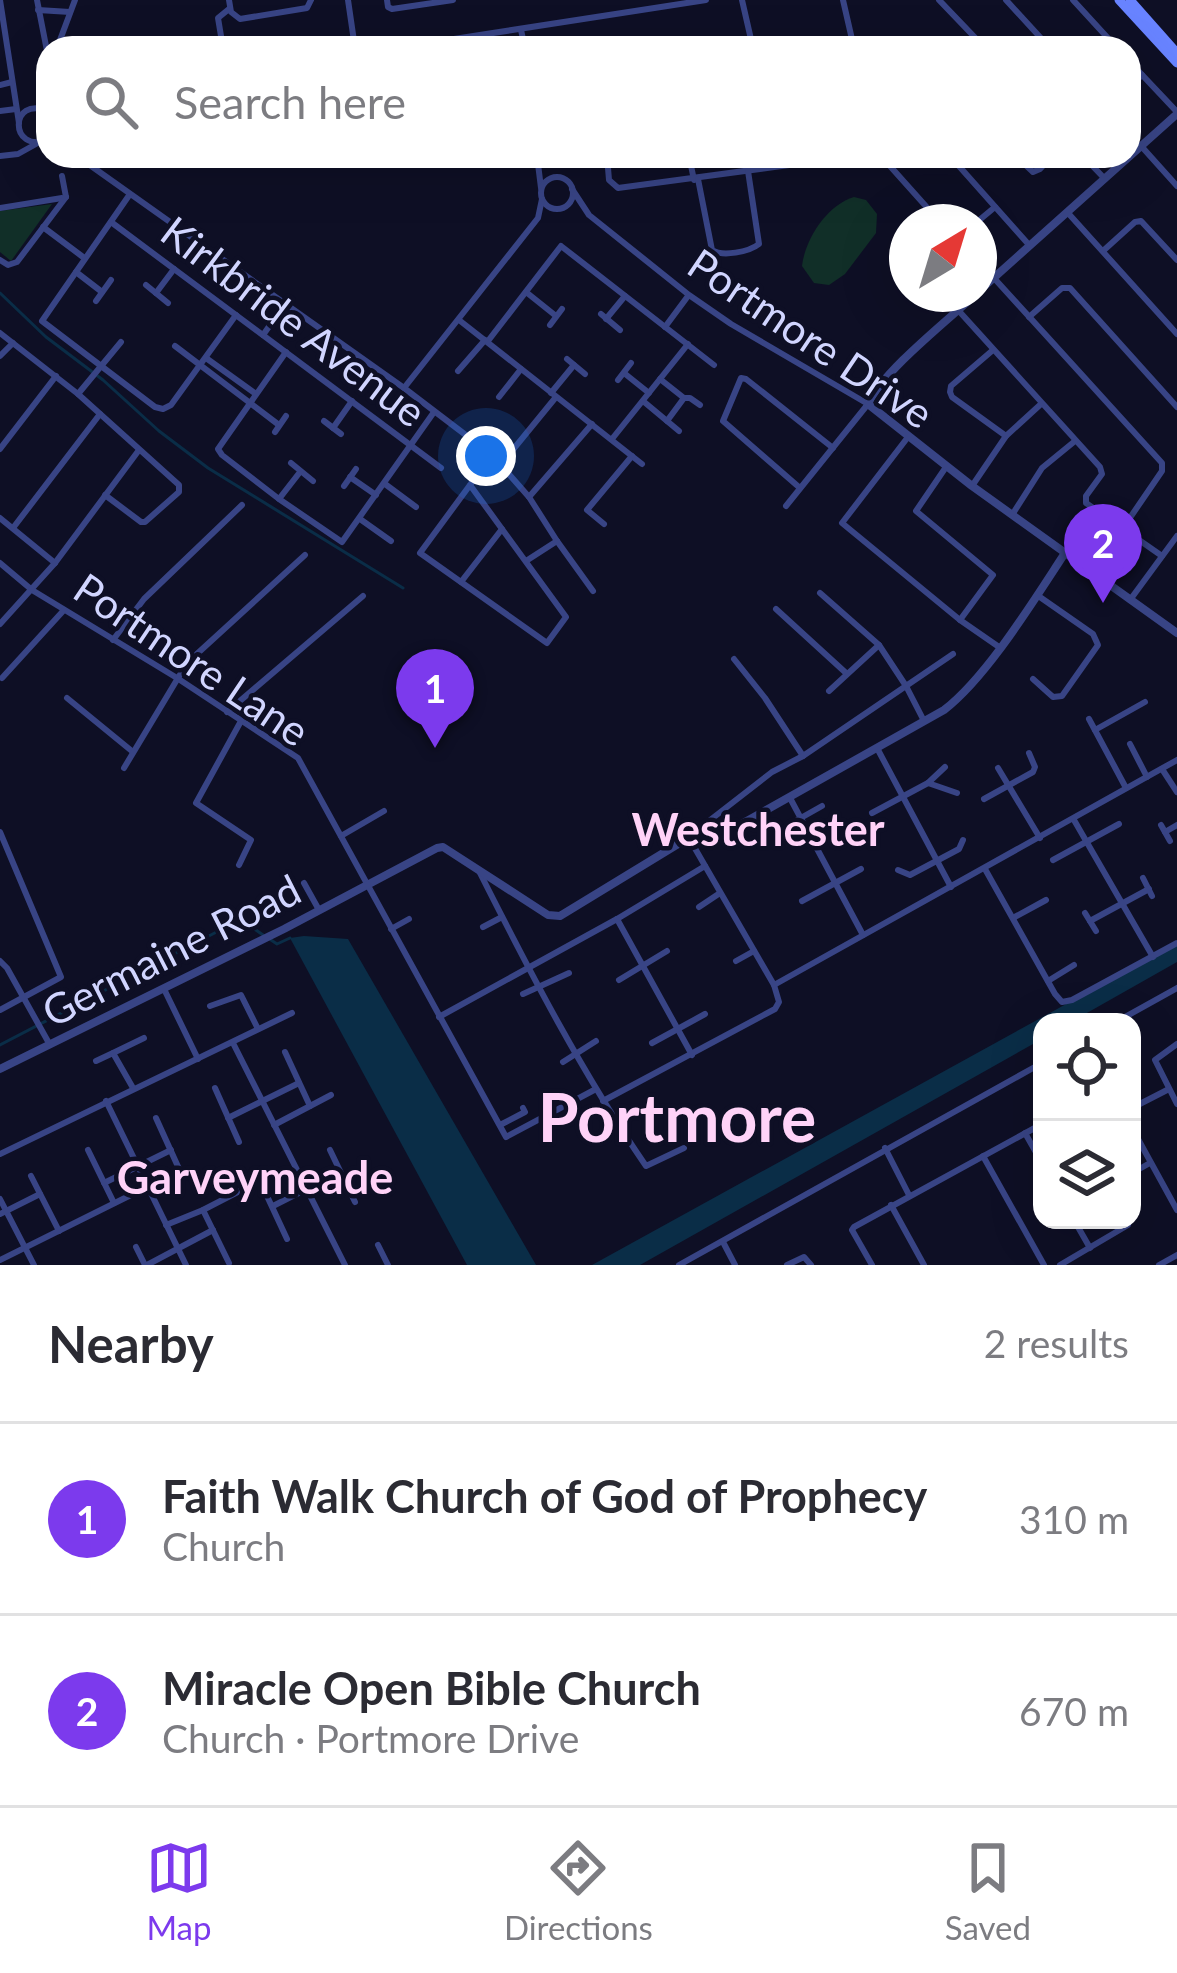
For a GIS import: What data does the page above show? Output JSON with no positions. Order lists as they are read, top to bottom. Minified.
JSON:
{"streets":{"street":["Kirkbride Avenue","Portmore Drive","Portmore Lane","Germaine Road"]},"crossings":[["Portmore Lane","Germaine Road"]],"districts":["Westchester","Portmore","Garveymeade"],"north":"top right","page":{"search":"Search here","pins":["2","1"],"heading":["Nearby","2 results"],"list":[{"mark":"1","name":"Faith Walk Church of God of Prophecy","note":"Church","value":"310 m"},{"mark":"2","name":"Miracle Open Bible Church","note":"Church · Portmore Drive","value":"670 m"}],"nav":["Map","Directions","Saved"]}}
